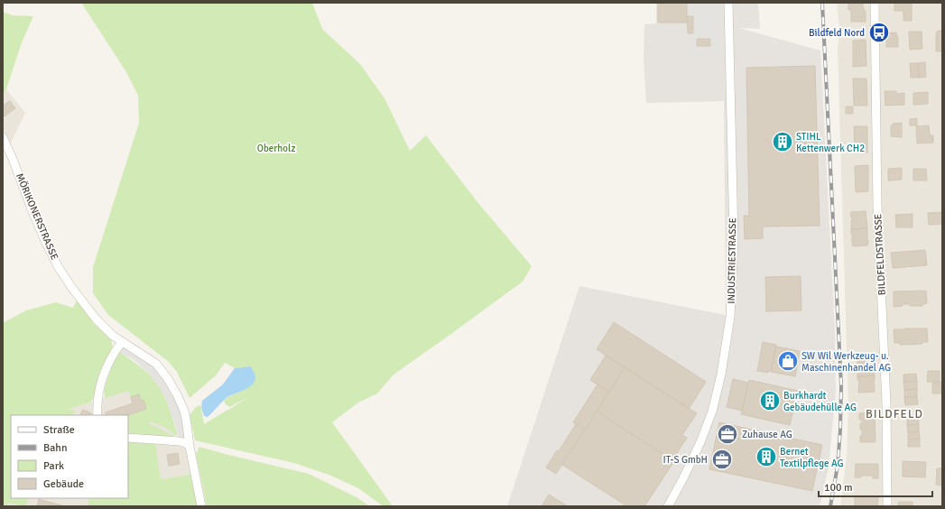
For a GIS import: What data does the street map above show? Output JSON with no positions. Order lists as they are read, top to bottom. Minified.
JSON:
{"streets":{"street":["MÖRIKONERSTRASSE","BILDFELDSTRASSE","INDUSTRIESTRASSE"]},"districts":["BILDFELD"],"parks":["Oberholz"],"places":{"bus stop":["Bildfeld Nord"],"building":["STIHL Kettenwerk CH2","Burkhardt Gebäudehülle AG","Bernet Textilpflege AG"],"shop":["SW Wil Werkzeug- u. Maschinenhandel AG"],"office":["Zuhause AG","IT-S GmbH"]},"legend":["Straße","Bahn","Park","Gebäude"],"scale_bar":"100 m"}
